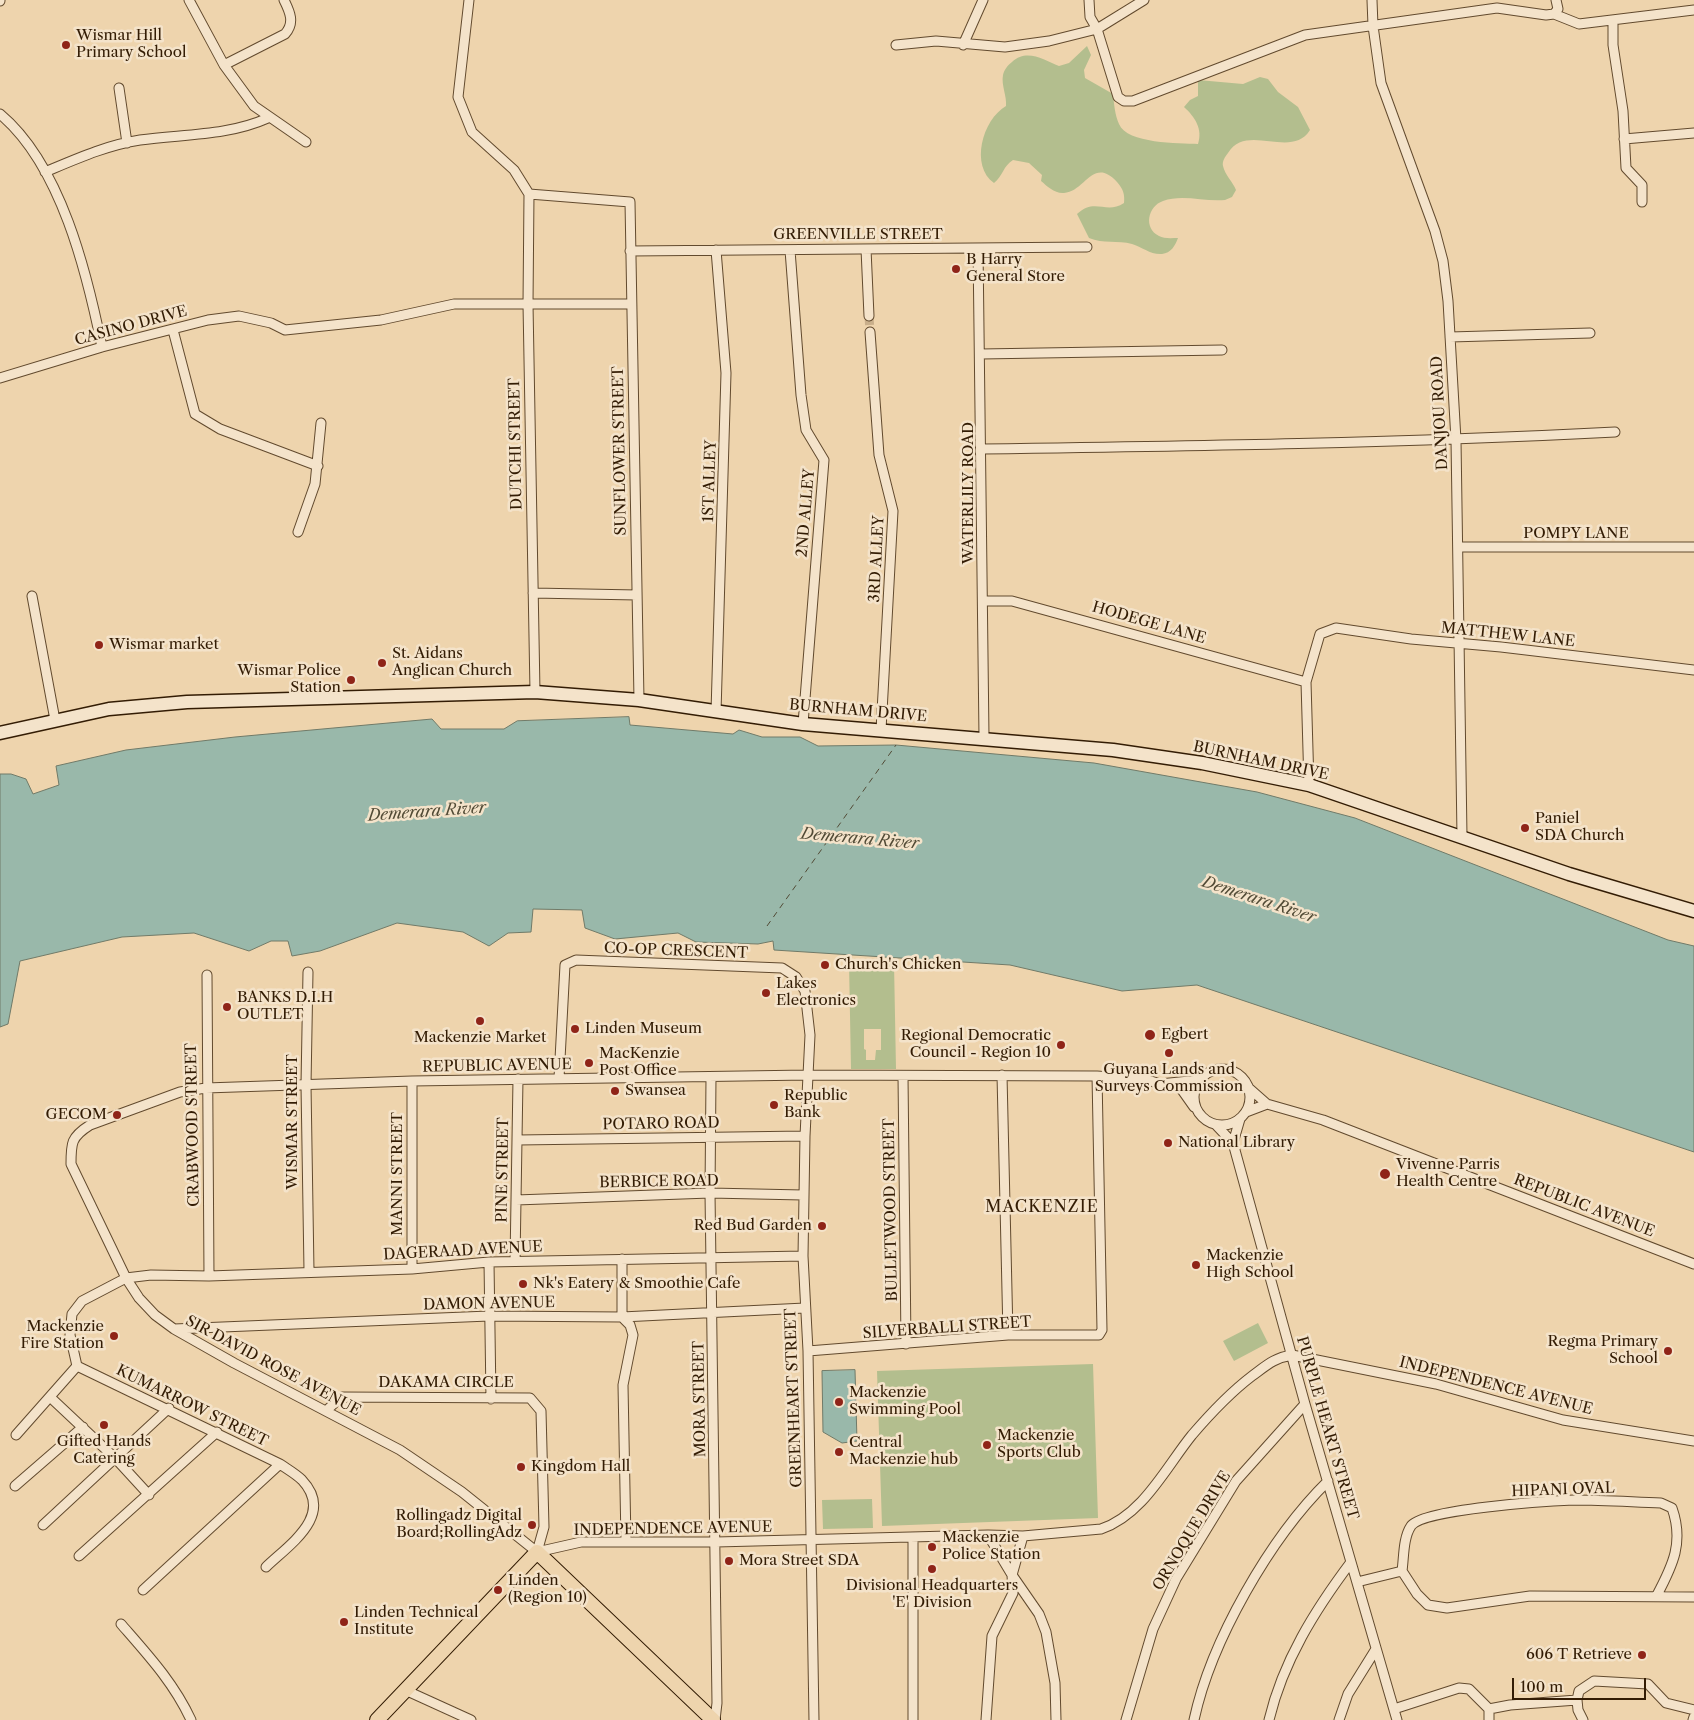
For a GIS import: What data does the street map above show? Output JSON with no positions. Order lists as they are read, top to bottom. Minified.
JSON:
{"streets":{"street":["GREENVILLE STREET","CASINO DRIVE","DANJOU ROAD","DUTCHI STREET","SUNFLOWER STREET","1ST ALLEY","WATERLILY ROAD","2ND ALLEY","POMPY LANE","3RD ALLEY","HODEGE LANE","MATTHEW LANE","BURNHAM DRIVE","CO-OP CRESCENT","REPUBLIC AVENUE","WISMAR STREET","POTARO ROAD","CRABWOOD STREET","PINE STREET","MANNI STREET","BERBICE ROAD","BULLETWOOD STREET","DAGERAAD AVENUE","DAMON AVENUE","SILVERBALLI STREET","SIR DAVID ROSE AVENUE","DAKAMA CIRCLE","INDEPENDENCE AVENUE","GREENHEART STREET","MORA STREET","KUMARROW STREET","PURPLE HEART STREET","HIPANI OVAL","ORNOQUE DRIVE"]},"crossings":[["GREENVILLE STREET","SUNFLOWER STREET"],["GREENVILLE STREET","1ST ALLEY"],["GREENVILLE STREET","WATERLILY ROAD"],["GREENVILLE STREET","2ND ALLEY"],["CASINO DRIVE","DUTCHI STREET"],["CASINO DRIVE","SUNFLOWER STREET"],["DANJOU ROAD","POMPY LANE"],["DANJOU ROAD","MATTHEW LANE"],["DANJOU ROAD","BURNHAM DRIVE"],["DUTCHI STREET","SUNFLOWER STREET"],["DUTCHI STREET","BURNHAM DRIVE"],["SUNFLOWER STREET","BURNHAM DRIVE"],["1ST ALLEY","BURNHAM DRIVE"],["WATERLILY ROAD","HODEGE LANE"],["WATERLILY ROAD","BURNHAM DRIVE"],["2ND ALLEY","BURNHAM DRIVE"],["3RD ALLEY","BURNHAM DRIVE"],["HODEGE LANE","MATTHEW LANE"],["CO-OP CRESCENT","REPUBLIC AVENUE"],["CO-OP CRESCENT","GREENHEART STREET"],["REPUBLIC AVENUE","WISMAR STREET"],["REPUBLIC AVENUE","CRABWOOD STREET"],["REPUBLIC AVENUE","PINE STREET"],["REPUBLIC AVENUE","MANNI STREET"],["REPUBLIC AVENUE","BULLETWOOD STREET"],["REPUBLIC AVENUE","SILVERBALLI STREET"],["REPUBLIC AVENUE","SIR DAVID ROSE AVENUE"],["REPUBLIC AVENUE","GREENHEART STREET"],["REPUBLIC AVENUE","MORA STREET"],["REPUBLIC AVENUE","PURPLE HEART STREET"],["WISMAR STREET","DAGERAAD AVENUE"],["POTARO ROAD","PINE STREET"],["POTARO ROAD","GREENHEART STREET"],["POTARO ROAD","MORA STREET"],["CRABWOOD STREET","DAGERAAD AVENUE"],["PINE STREET","BERBICE ROAD"],["PINE STREET","DAGERAAD AVENUE"],["MANNI STREET","DAGERAAD AVENUE"],["BERBICE ROAD","GREENHEART STREET"],["BERBICE ROAD","MORA STREET"],["BULLETWOOD STREET","SILVERBALLI STREET"],["DAGERAAD AVENUE","SIR DAVID ROSE AVENUE"],["DAGERAAD AVENUE","GREENHEART STREET"],["DAGERAAD AVENUE","MORA STREET"],["DAMON AVENUE","SIR DAVID ROSE AVENUE"],["DAMON AVENUE","GREENHEART STREET"],["DAMON AVENUE","MORA STREET"],["SILVERBALLI STREET","GREENHEART STREET"],["SIR DAVID ROSE AVENUE","DAKAMA CIRCLE"],["SIR DAVID ROSE AVENUE","INDEPENDENCE AVENUE"],["DAKAMA CIRCLE","INDEPENDENCE AVENUE"],["INDEPENDENCE AVENUE","GREENHEART STREET"],["INDEPENDENCE AVENUE","MORA STREET"],["INDEPENDENCE AVENUE","PURPLE HEART STREET"],["PURPLE HEART STREET","ORNOQUE DRIVE"]],"districts":["MACKENZIE"],"water":["Demerara River"],"places":["Wismar Hill Primary School","B Harry General Store","Wismar market","St. Aidans Anglican Church","Wismar Police Station","Paniel SDA Church","Church's Chicken","Lakes Electronics","BANKS D.I.H OUTLET","Mackenzie Market","Linden Museum","Egbert","Regional Democratic Council - Region 10","Guyana Lands and Surveys Commission","MacKenzie Post Office","Swansea","Republic Bank","GECOM","National Library","Vivenne Parris Health Centre","Red Bud Garden","Mackenzie High School","Nk's Eatery & Smoothie Cafe","Mackenzie Fire Station","Regma Primary School","Mackenzie Swimming Pool","Gifted Hands Catering","Mackenzie Sports Club","Central Mackenzie hub","Kingdom Hall","Rollingadz Digital Board;RollingAdz","Mackenzie Police Station","Mora Street SDA","Divisional Headquarters 'E' Division","Linden (Region 10)","Linden Technical Institute","606 T Retrieve"],"scale_bar":"100 m"}
